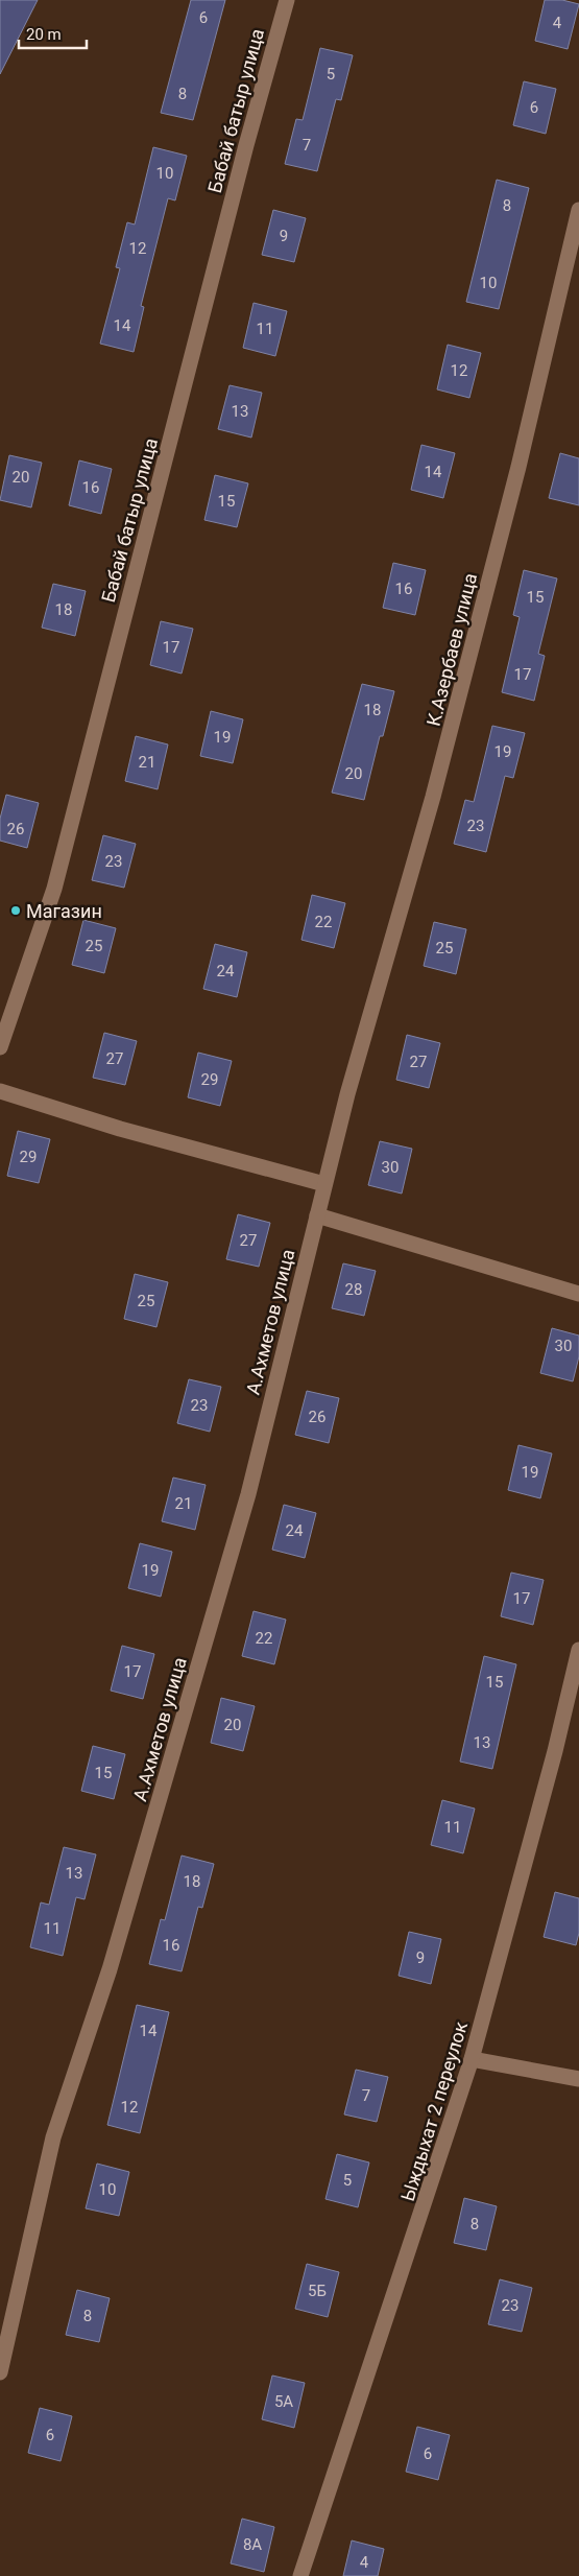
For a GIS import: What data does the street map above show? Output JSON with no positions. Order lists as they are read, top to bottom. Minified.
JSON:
{"streets":{"street":["Бабай батыр улица","К.Азербаев улица","А.Ахметов улица","Ыждыхат 2 переулок"]},"crossings":[["К.Азербаев улица","А.Ахметов улица"]],"places":["Магазин"],"house_numbers":["6","4","5","8","6","7","10","8","9","12","10","14","11","12","13","14","20","16","15","16","15","18","17","17","18","19","19","21","20","23","26","23","22","25","25","24","27","27","29","29","30","27","28","25","30","23","26","19","21","24","19","17","22","17","15","20","13","15","11","13","18","11","16","9","14","7","12","5","10","8","5Б","23","8","5A","6","6","8A","4"],"scale_bar":"20 m"}
